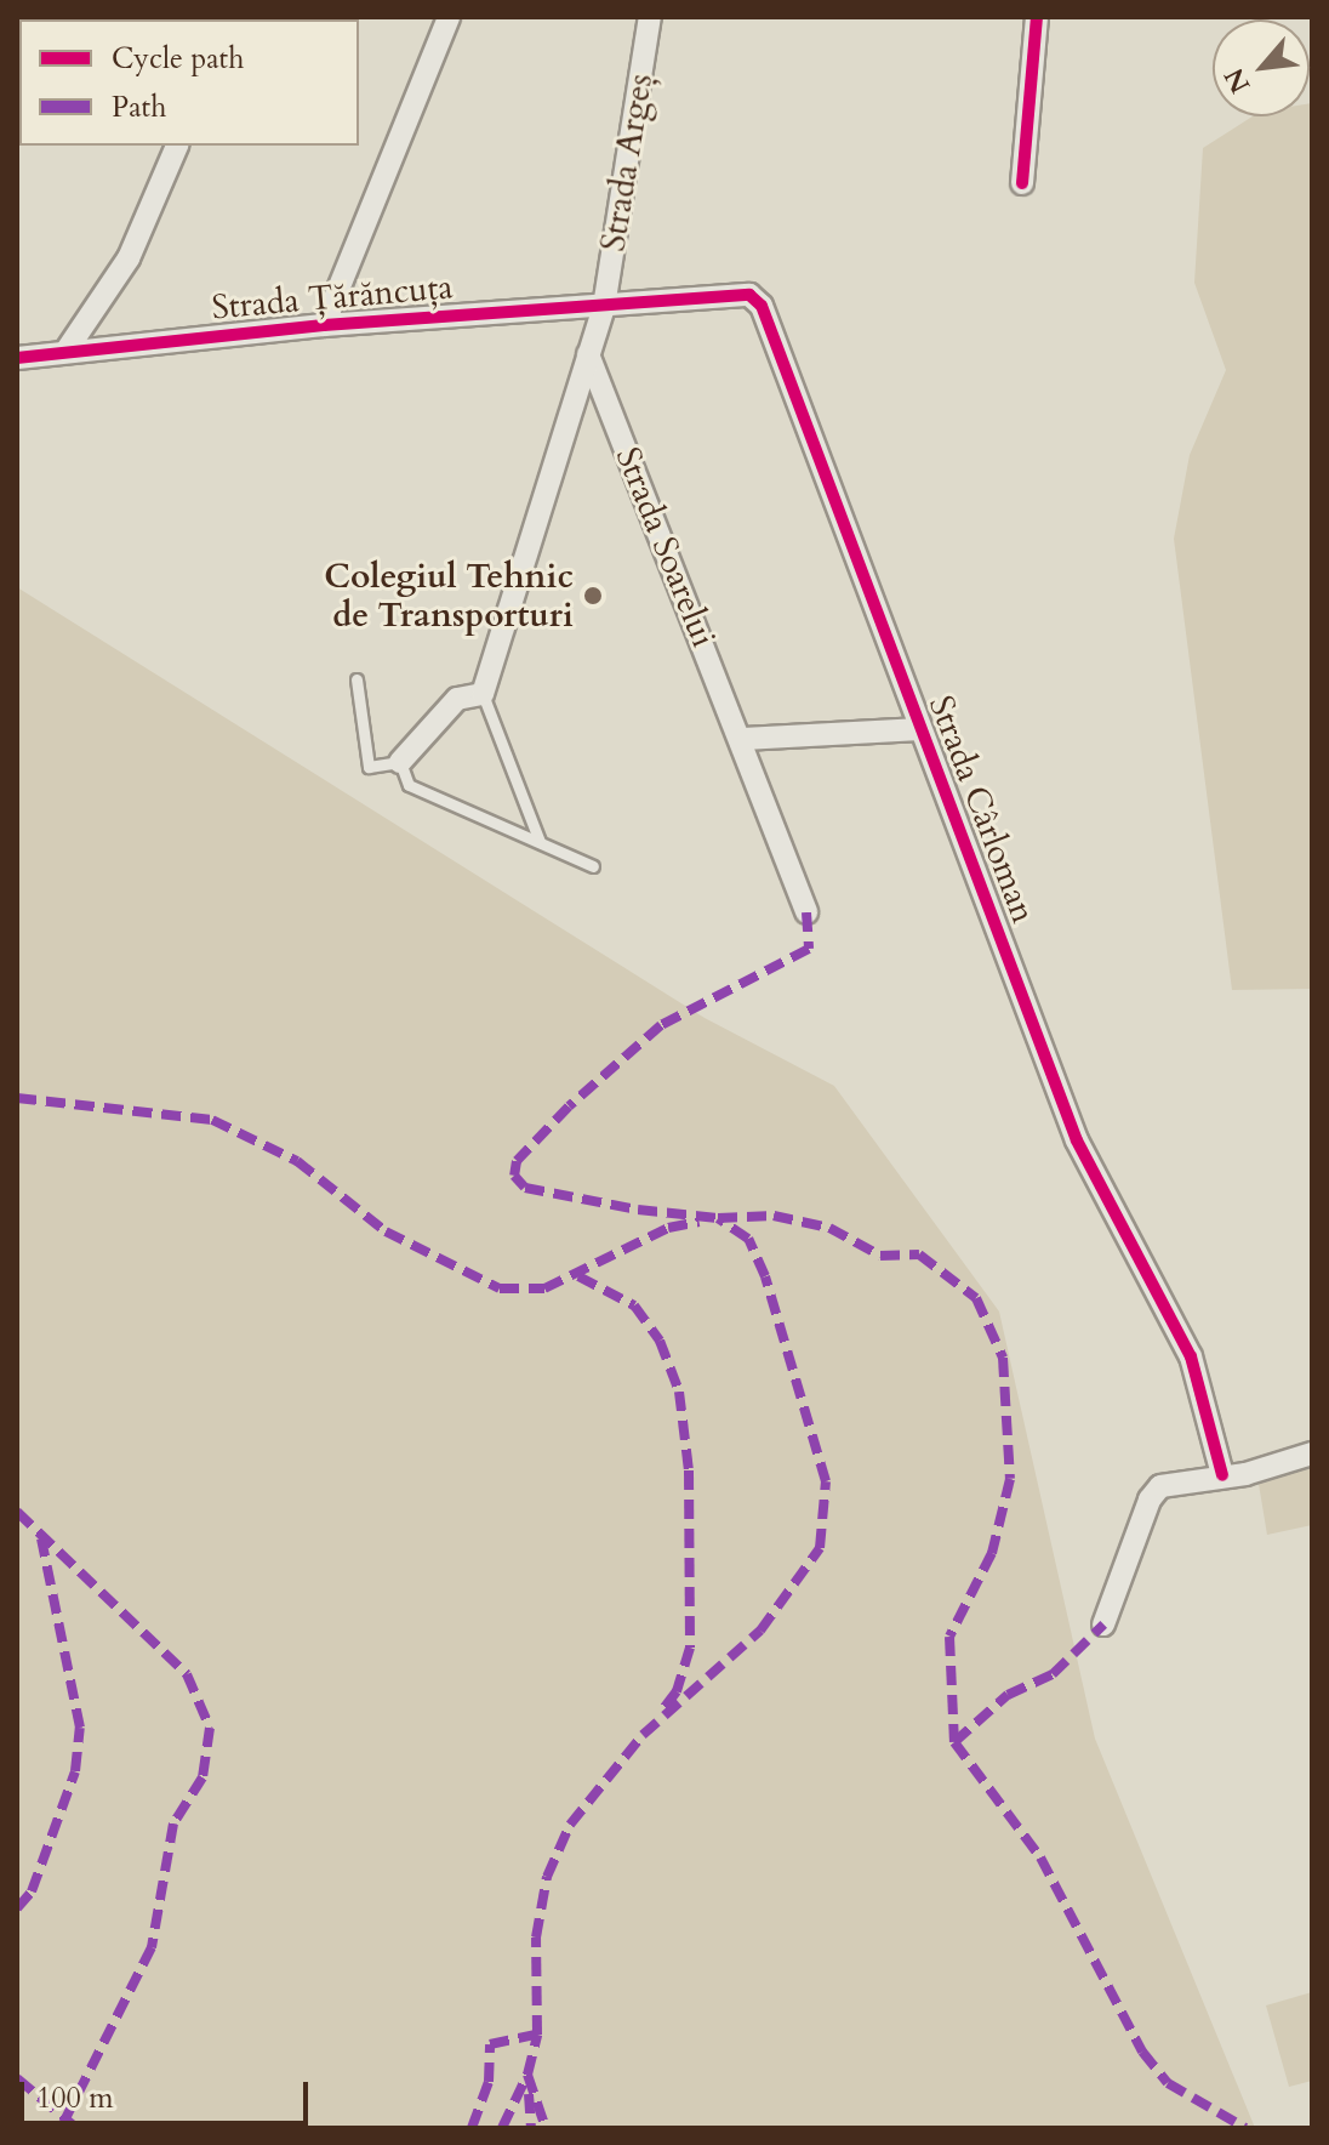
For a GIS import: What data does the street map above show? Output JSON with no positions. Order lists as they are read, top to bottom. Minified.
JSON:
{"streets":{"street":["Strada Argeș","Strada Țărăncuța","Strada Soarelui","Strada Cârloman"]},"crossings":[["Strada Argeș","Strada Țărăncuța"],["Strada Argeș","Strada Cârloman"],["Strada Țărăncuța","Strada Cârloman"]],"places":["Colegiul Tehnic de Transporturi"],"legend":["Cycle path","Path"],"scale_bar":"100 m","north":"bottom left"}
